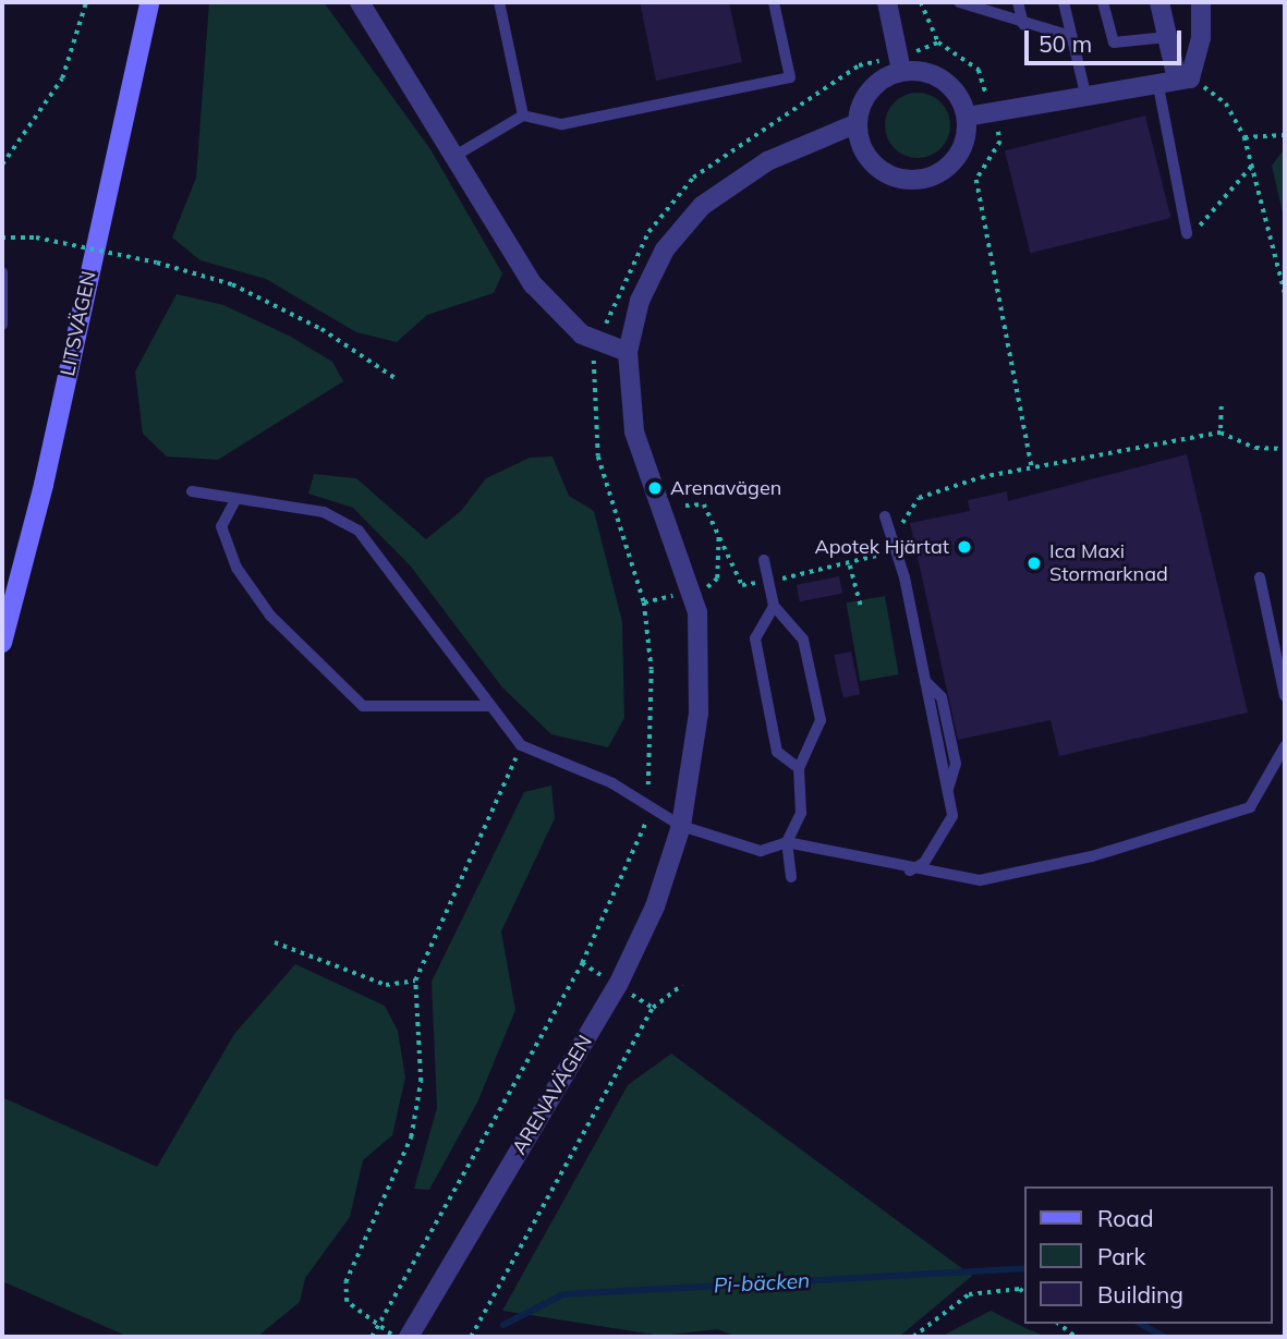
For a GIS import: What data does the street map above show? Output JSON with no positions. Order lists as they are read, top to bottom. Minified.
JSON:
{"streets":{"main road":["LITSVÄGEN"],"street":["ARENAVÄGEN"]},"water":["Pi-bäcken"],"places":["Arenavägen","Apotek Hjärtat","Ica Maxi Stormarknad"],"legend":["Road","Park","Building"],"scale_bar":"50 m"}
